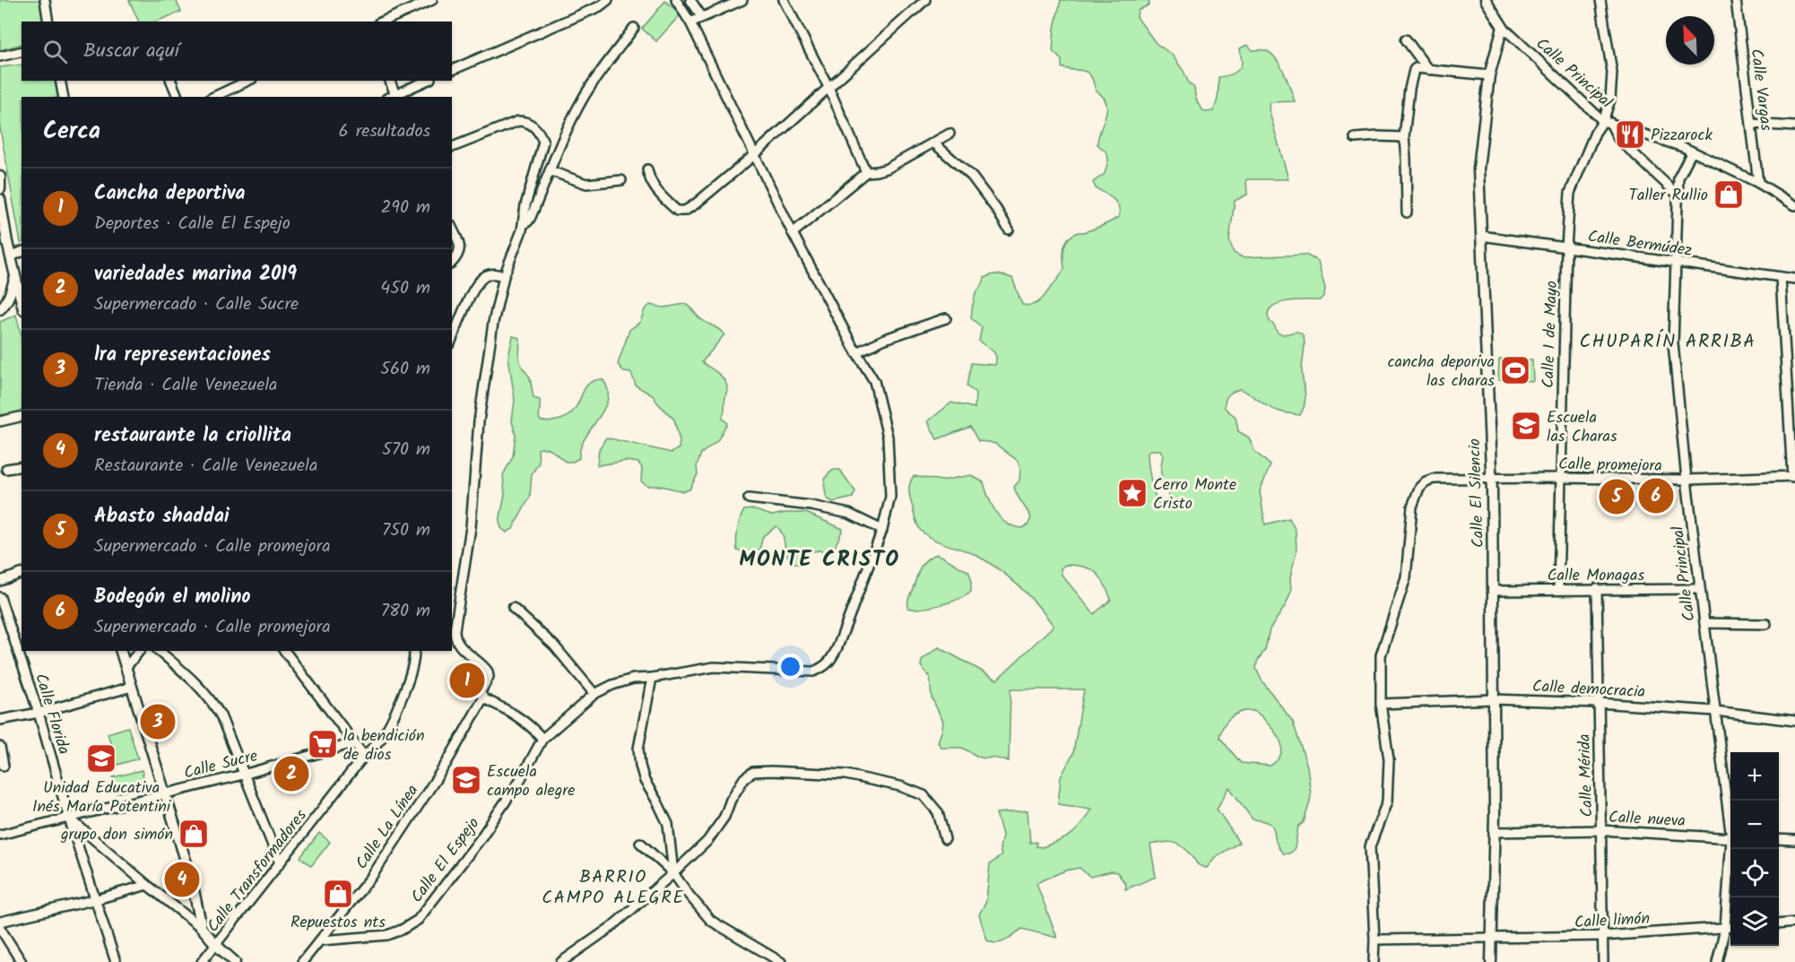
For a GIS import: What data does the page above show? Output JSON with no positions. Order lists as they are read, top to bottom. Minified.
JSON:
{"streets":{"street":["Calle Principal","Calle Vargas","Calle Bermúdez","Calle 1 de Mayo","Calle promejora","Calle El Silencio","Calle Monagas","Calle democracia","Calle Florida","Calle Sucre","Calle Mérida","Calle nueva","Calle La Línea","Calle El Espejo","Calle Transformadores","Calle limón"]},"crossings":[["Calle Principal","Calle Vargas"],["Calle Principal","Calle Bermúdez"],["Calle Principal","Calle 1 de Mayo"],["Calle Principal","Calle promejora"],["Calle Principal","Calle El Silencio"],["Calle Principal","Calle Monagas"],["Calle Principal","Calle democracia"],["Calle Principal","Calle limón"],["Calle Bermúdez","Calle 1 de Mayo"],["Calle Bermúdez","Calle El Silencio"],["Calle 1 de Mayo","Calle promejora"],["Calle 1 de Mayo","Calle Monagas"],["Calle promejora","Calle El Silencio"],["Calle promejora","Calle democracia"],["Calle El Silencio","Calle Monagas"],["Calle El Silencio","Calle democracia"],["Calle El Silencio","Calle nueva"],["Calle El Silencio","Calle limón"],["Calle Monagas","Calle Mérida"],["Calle democracia","Calle Mérida"],["Calle Florida","Calle Sucre"],["Calle Mérida","Calle nueva"],["Calle Mérida","Calle limón"],["Calle La Línea","Calle El Espejo"]],"districts":["CHUPARÍN ARRIBA","MONTE CRISTO","BARRIO CAMPO ALEGRE"],"places":{"restaurant":["Pizzarock"],"shop":["Taller Rullio","grupo don simón","Repuestos nts"],"sports":["cancha deporiva las charas"],"school or university":["Escuela las Charas","Unidad Educativa Inés María Potentini","Escuela campo alegre"],"place":["Cerro Monte Cristo"],"supermarket":["la bendición de dios"]},"north":"top left","page":{"search":"Buscar aquí","heading":["Cerca","6 resultados"],"list":[{"mark":"1","name":"Cancha deportiva","note":"Deportes · Calle El Espejo","value":"290 m"},{"mark":"2","name":"variedades marina 2019","note":"Supermercado · Calle Sucre","value":"450 m"},{"mark":"3","name":"lra representaciones","note":"Tienda · Calle Venezuela","value":"560 m"},{"mark":"4","name":"restaurante la criollita","note":"Restaurante · Calle Venezuela","value":"570 m"},{"mark":"5","name":"Abasto shaddai","note":"Supermercado · Calle promejora","value":"750 m"},{"mark":"6","name":"Bodegón el molino","note":"Supermercado · Calle promejora","value":"780 m"}],"pins":["6","5","1","3","2","4"],"map_buttons":["+","−"]}}
